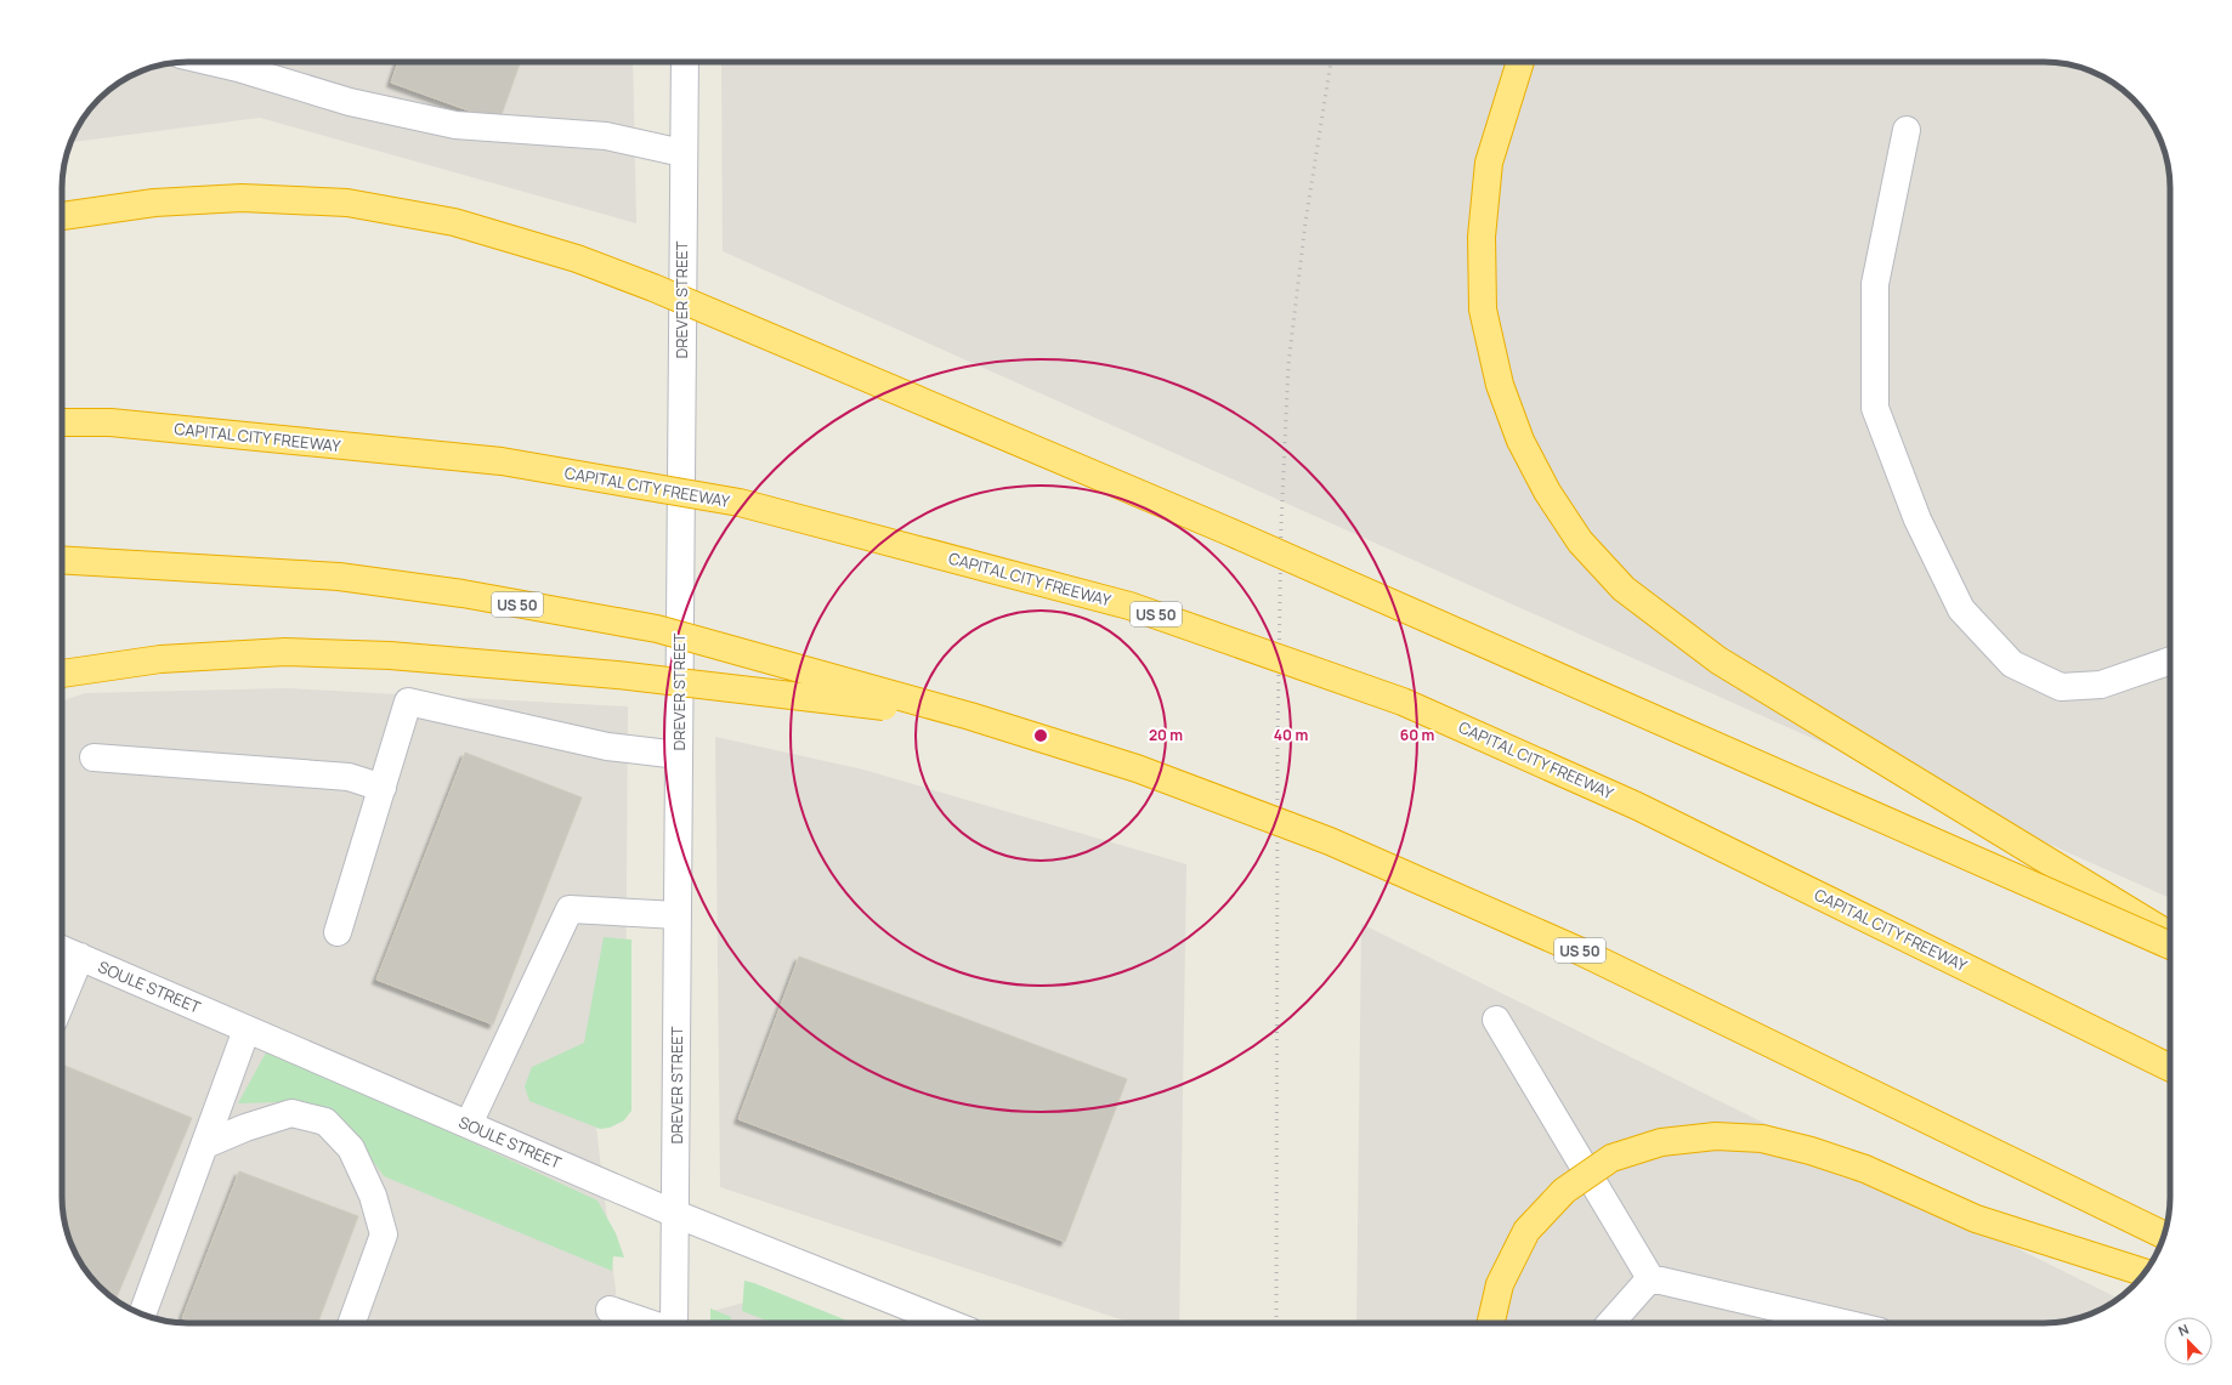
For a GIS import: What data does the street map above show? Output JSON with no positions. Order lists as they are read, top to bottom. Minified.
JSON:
{"streets":{"highway":["CAPITAL CITY FREEWAY","US 50"],"street":["DREVER STREET","SOULE STREET"]},"crossings":[["DREVER STREET","SOULE STREET"]],"north":"top left","rings":["20 m","40 m","60 m"]}
